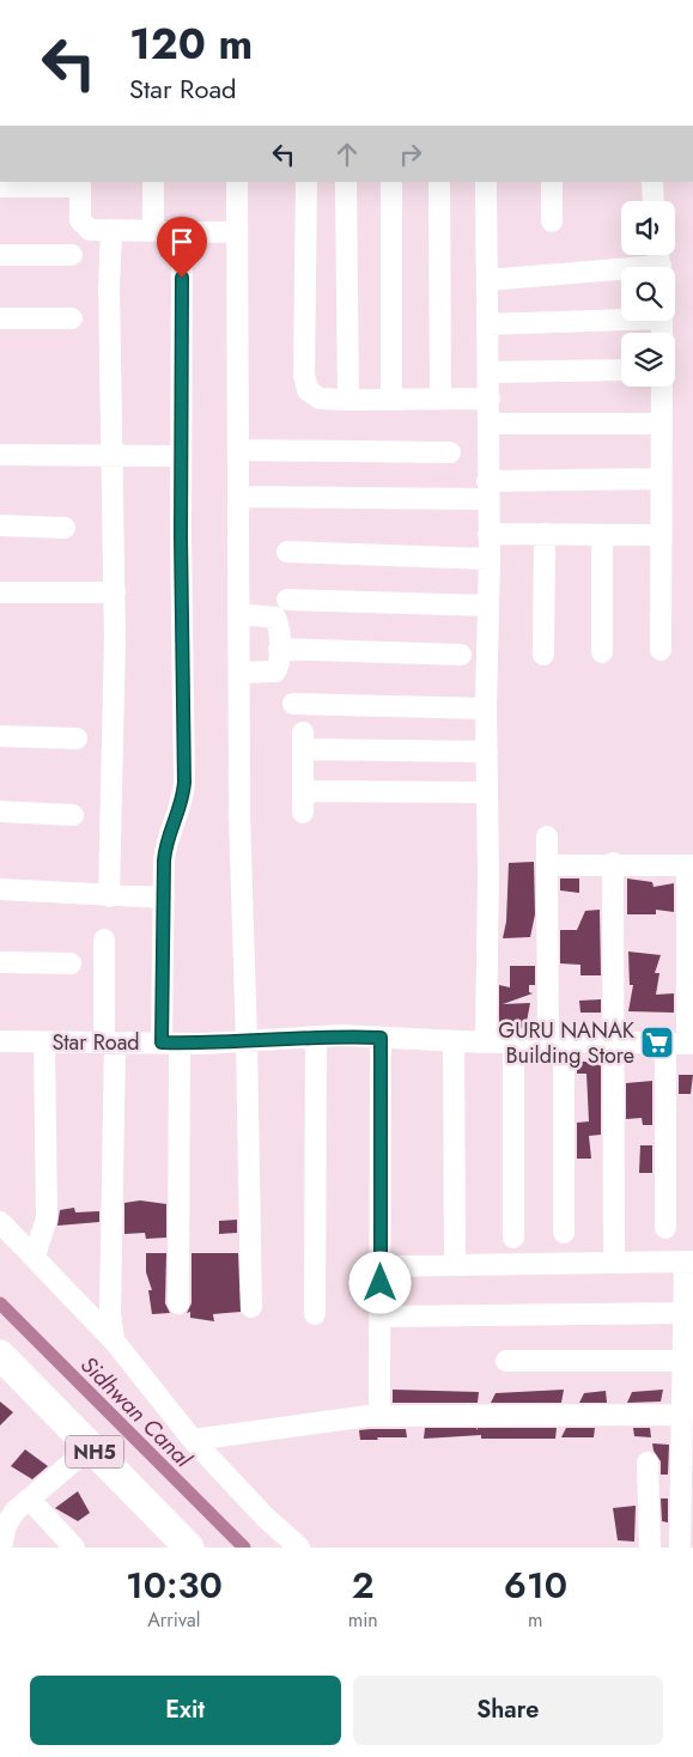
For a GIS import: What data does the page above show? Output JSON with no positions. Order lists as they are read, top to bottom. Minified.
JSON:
{"streets":{"highway":["NH5"],"street":["Star Road"]},"water":["Sidhwan Canal"],"places":{"supermarket":["GURU NANAK Building Store"]},"page":{"turn":["120 m","Star Road"],"eta":["10:30","Arrival","2","min","610","m"],"buttons":["Exit","Share"]}}
